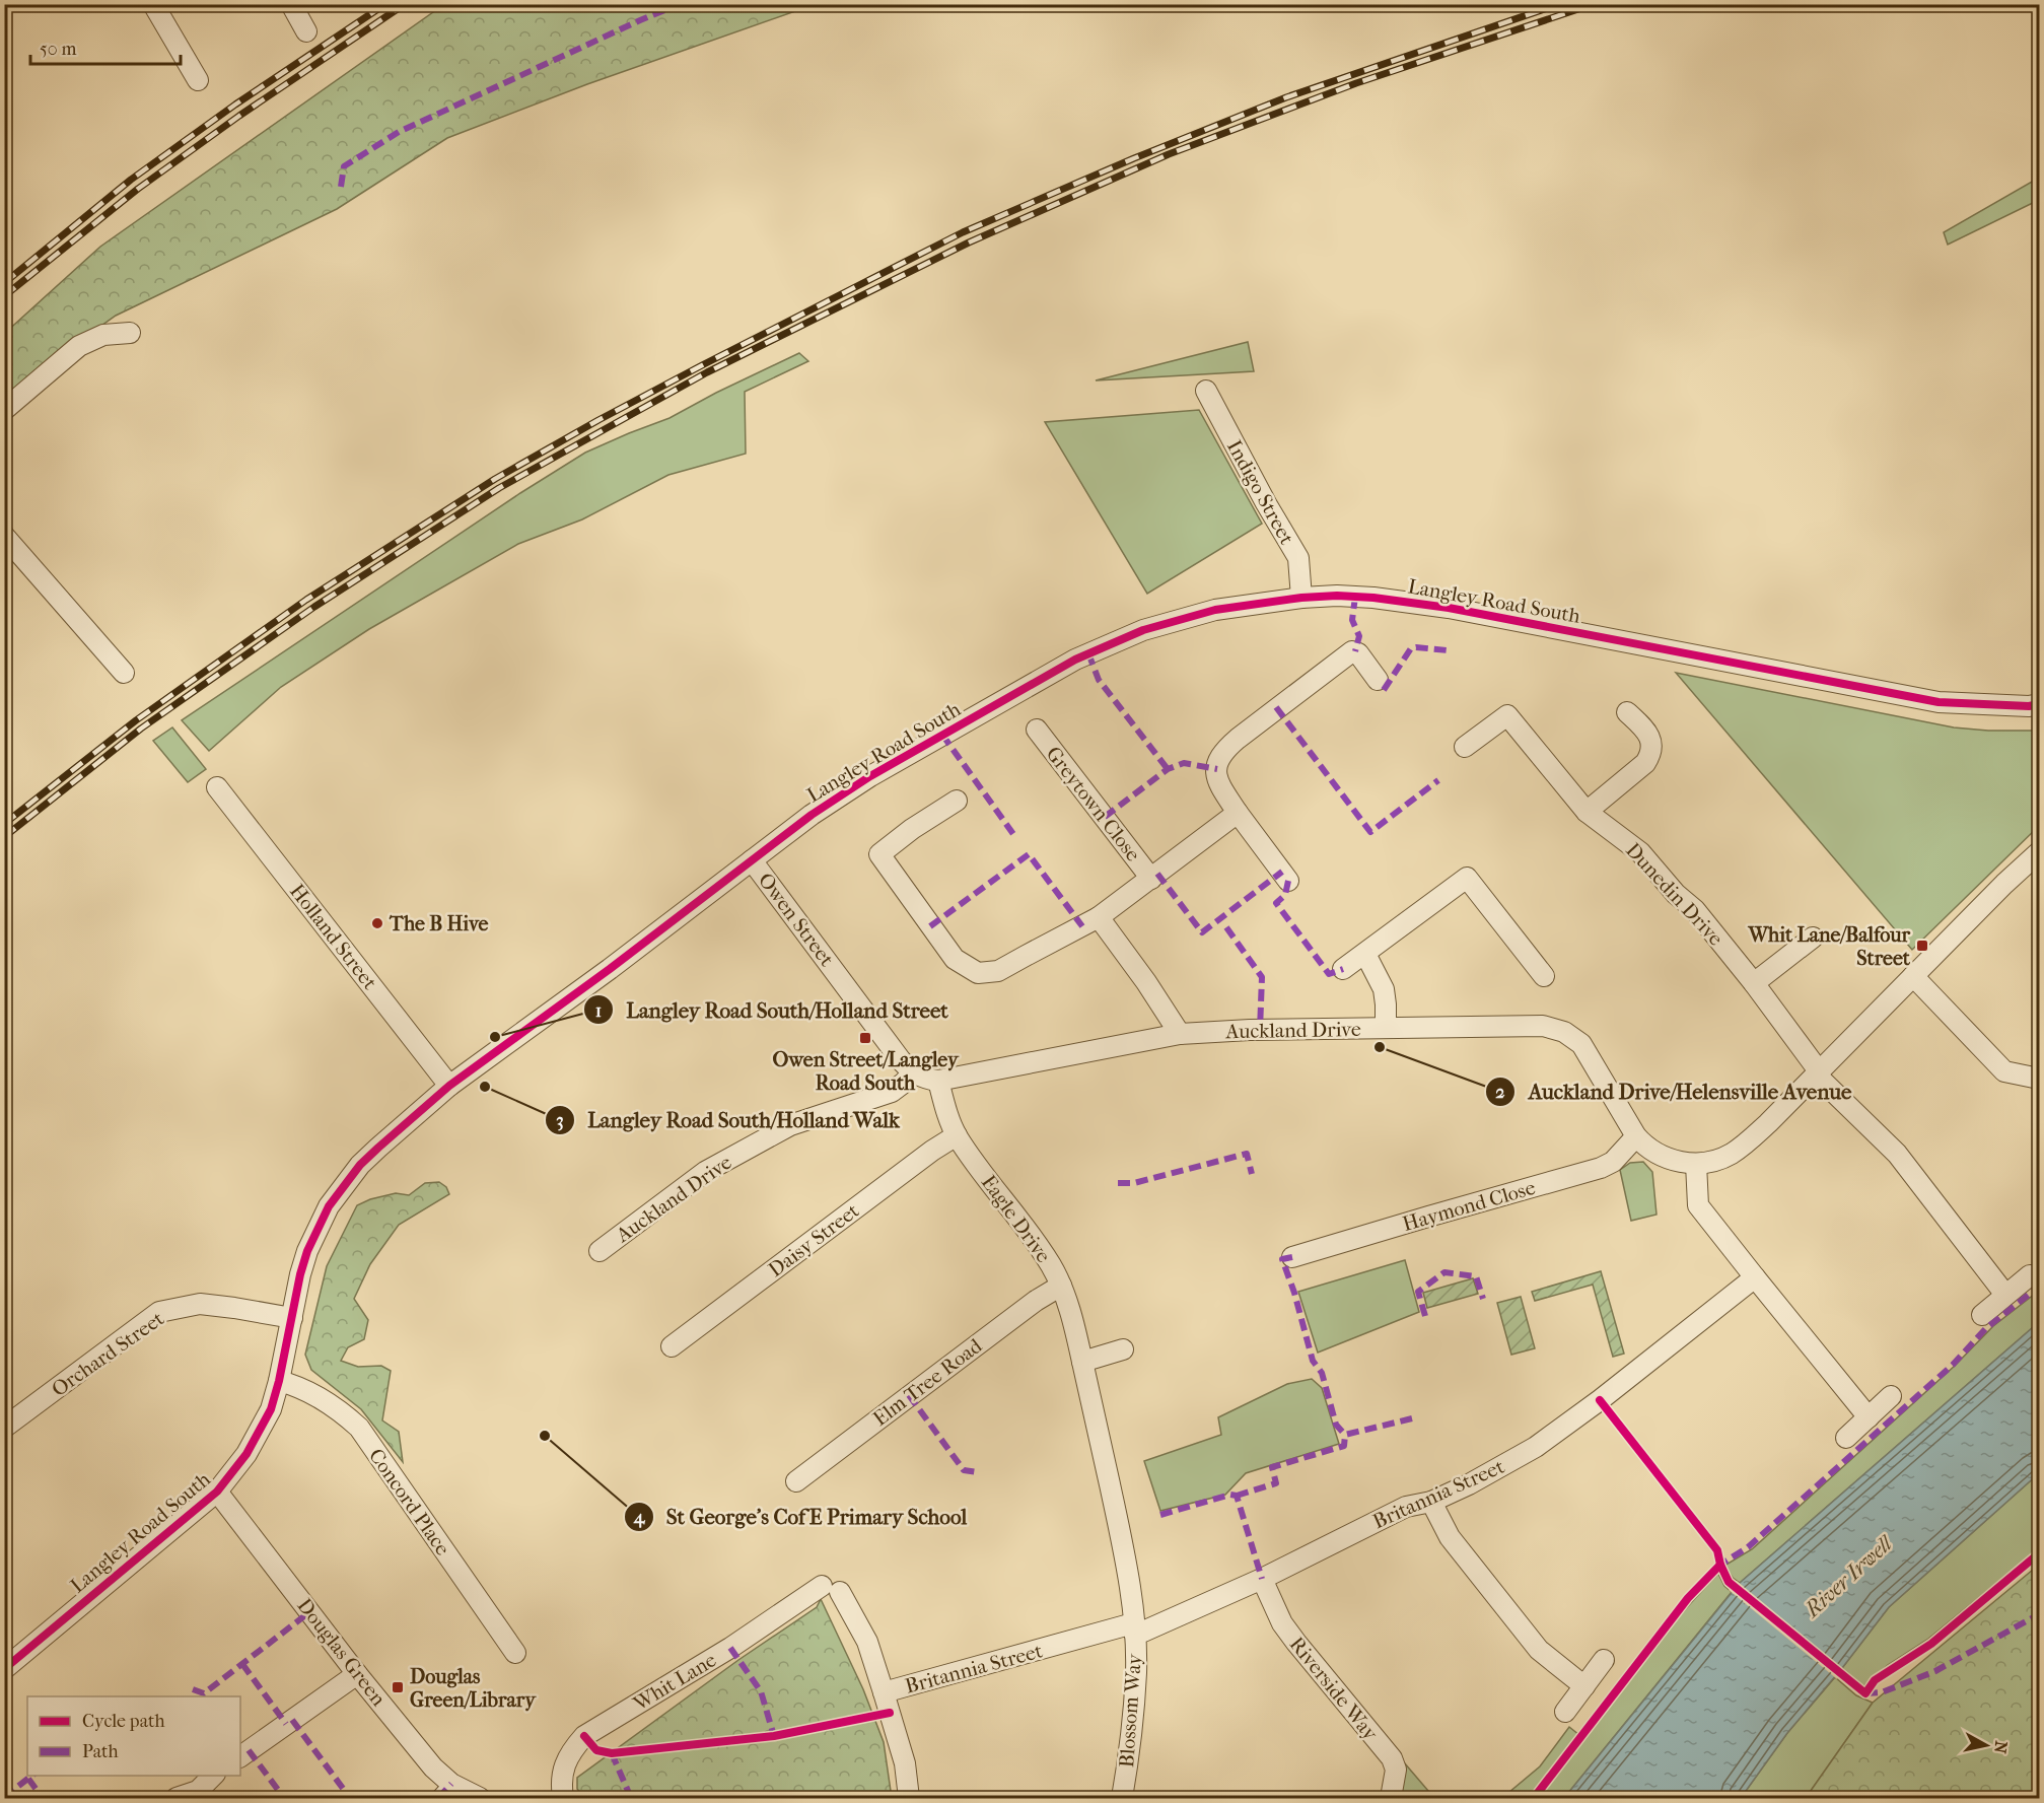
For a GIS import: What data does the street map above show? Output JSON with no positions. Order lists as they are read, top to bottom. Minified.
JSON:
{"streets":{"street":["Indigo Street","Langley Road South","Greytown Close","Dunedin Drive","Owen Street","Holland Street","Auckland Drive","Haymond Close","Eagle Drive","Daisy Street","Orchard Street","Elm Tree Road","Britannia Street","Concord Place","Douglas Green","Whit Lane","Riverside Way","Blossom Way"]},"crossings":[["Indigo Street","Langley Road South"],["Langley Road South","Owen Street"],["Langley Road South","Holland Street"],["Langley Road South","Orchard Street"],["Langley Road South","Concord Place"],["Langley Road South","Douglas Green"],["Owen Street","Auckland Drive"],["Auckland Drive","Haymond Close"],["Auckland Drive","Eagle Drive"],["Eagle Drive","Daisy Street"],["Eagle Drive","Elm Tree Road"],["Eagle Drive","Britannia Street"],["Eagle Drive","Blossom Way"],["Britannia Street","Whit Lane"],["Britannia Street","Riverside Way"],["Britannia Street","Blossom Way"]],"water":["River Irwell"],"places":{"other":["The B Hive","Langley Road South/Holland Street","Auckland Drive/Helensville Avenue","Langley Road South/Holland Walk","St George's CofE Primary School"],"transit":["Whit Lane/Balfour Street","Owen Street/Langley Road South","Douglas Green/Library"]},"legend":["Cycle path","Path"],"scale_bar":"50 m","north":"right"}
